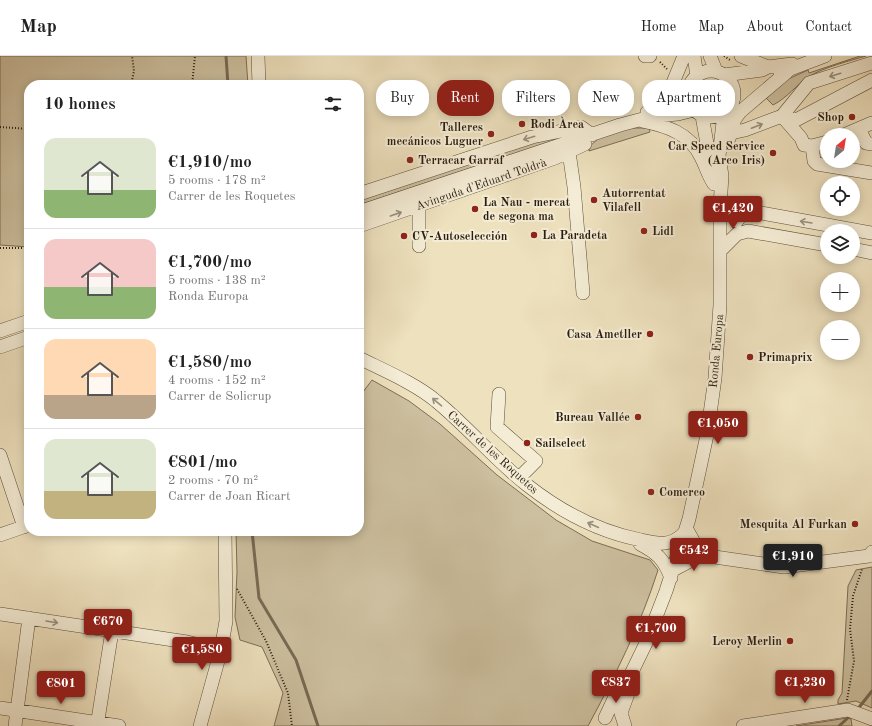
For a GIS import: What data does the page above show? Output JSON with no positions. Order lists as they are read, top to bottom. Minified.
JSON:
{"streets":{"street":["Avinguda d'Eduard Toldrà","Ronda Europa","Carrer de les Roquetes"]},"one_way":["Carrer de les Roquetes"],"places":["Shop","Rodi Àrea","Talleres mecánicos Luguer","Car Speed Service (Arco Iris)","Terracar Garraf","Autorrentat Vilafell","La Nau - mercat de segona ma","Lidl","La Paradeta","CV-Autoselección","Casa Ametller","Primaprix","Bureau Vallée","Sailselect","Comerco","Mesquita Al Furkan","Leroy Merlin"],"north":"top right","page":{"header":"Map","nav":["Home","Map","About","Contact"],"chip":["Buy","Rent","Filters","New","Apartment"],"heading":"10 homes","map_buttons":["+","−"],"list":[{"name":"€1,910/mo","note":"5 rooms · 178 m² · Carrer de les Roquetes"},{"name":"€1,700/mo","note":"5 rooms · 138 m² · Ronda Europa"},{"name":"€1,580/mo","note":"4 rooms · 152 m² · Carrer de Solicrup"},{"name":"€801/mo","note":"2 rooms · 70 m² · Carrer de Joan Ricart"}],"price":["€1,420","€1,050","€542","€1,910","€670","€1,700","€1,580","€837","€1,230","€801"]}}
